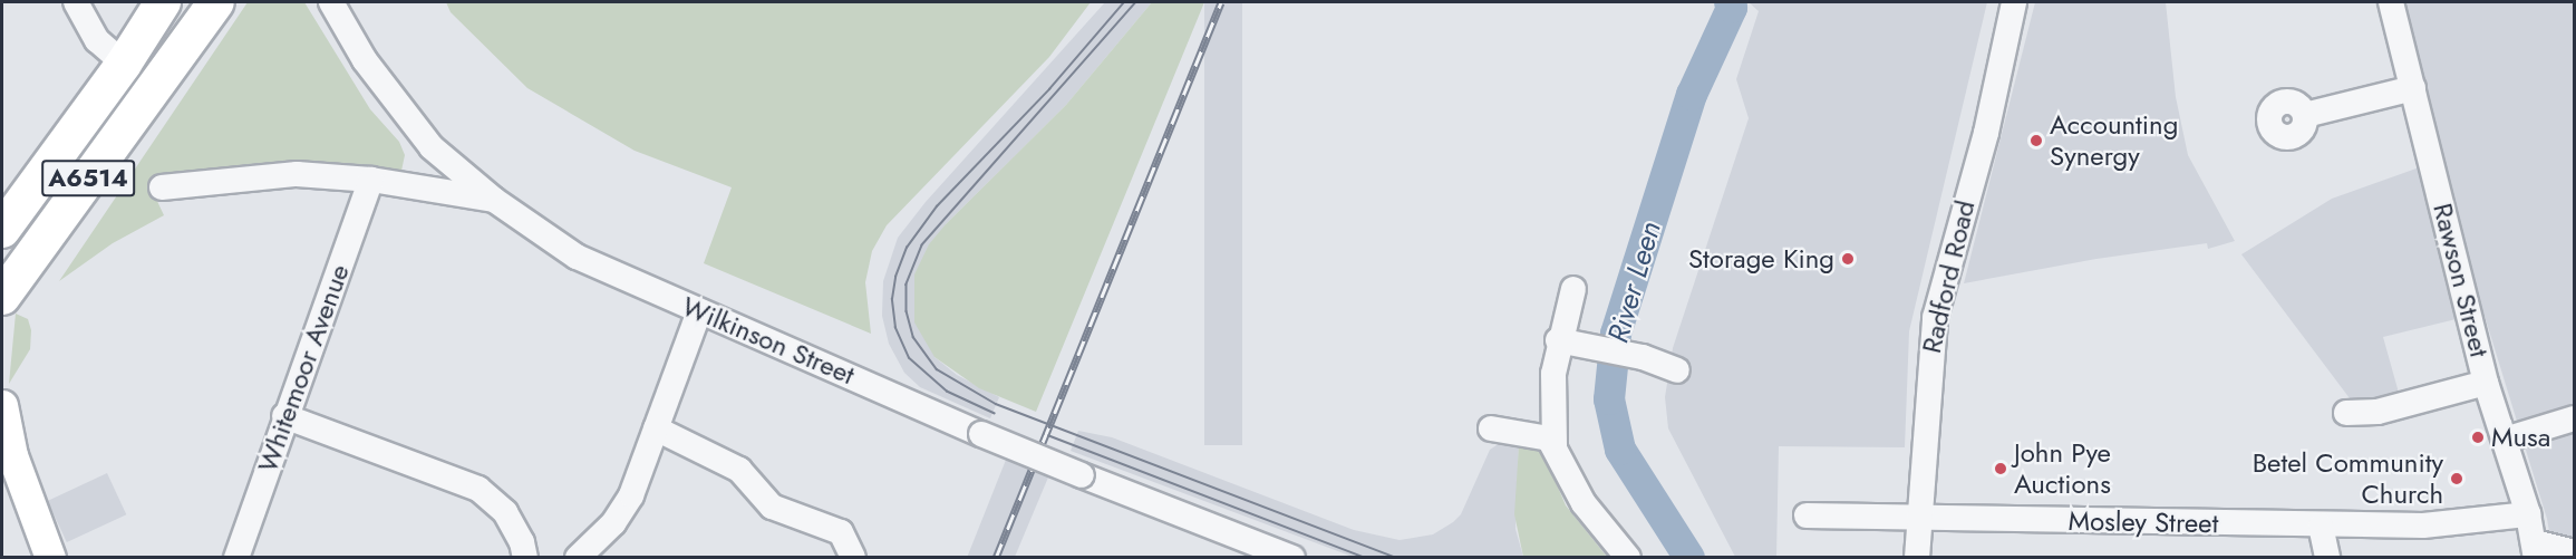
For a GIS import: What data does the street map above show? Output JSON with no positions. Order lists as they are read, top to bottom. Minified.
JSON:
{"streets":{"highway":["A6514"],"street":["Radford Road","Rawson Street","Wilkinson Street","Whitemoor Avenue","Mosley Street"]},"crossings":[["Radford Road","Mosley Street"],["Rawson Street","Mosley Street"]],"water":["River Leen"],"places":["Accounting Synergy","Storage King","Musa","John Pye Auctions","Betel Community Church"]}
